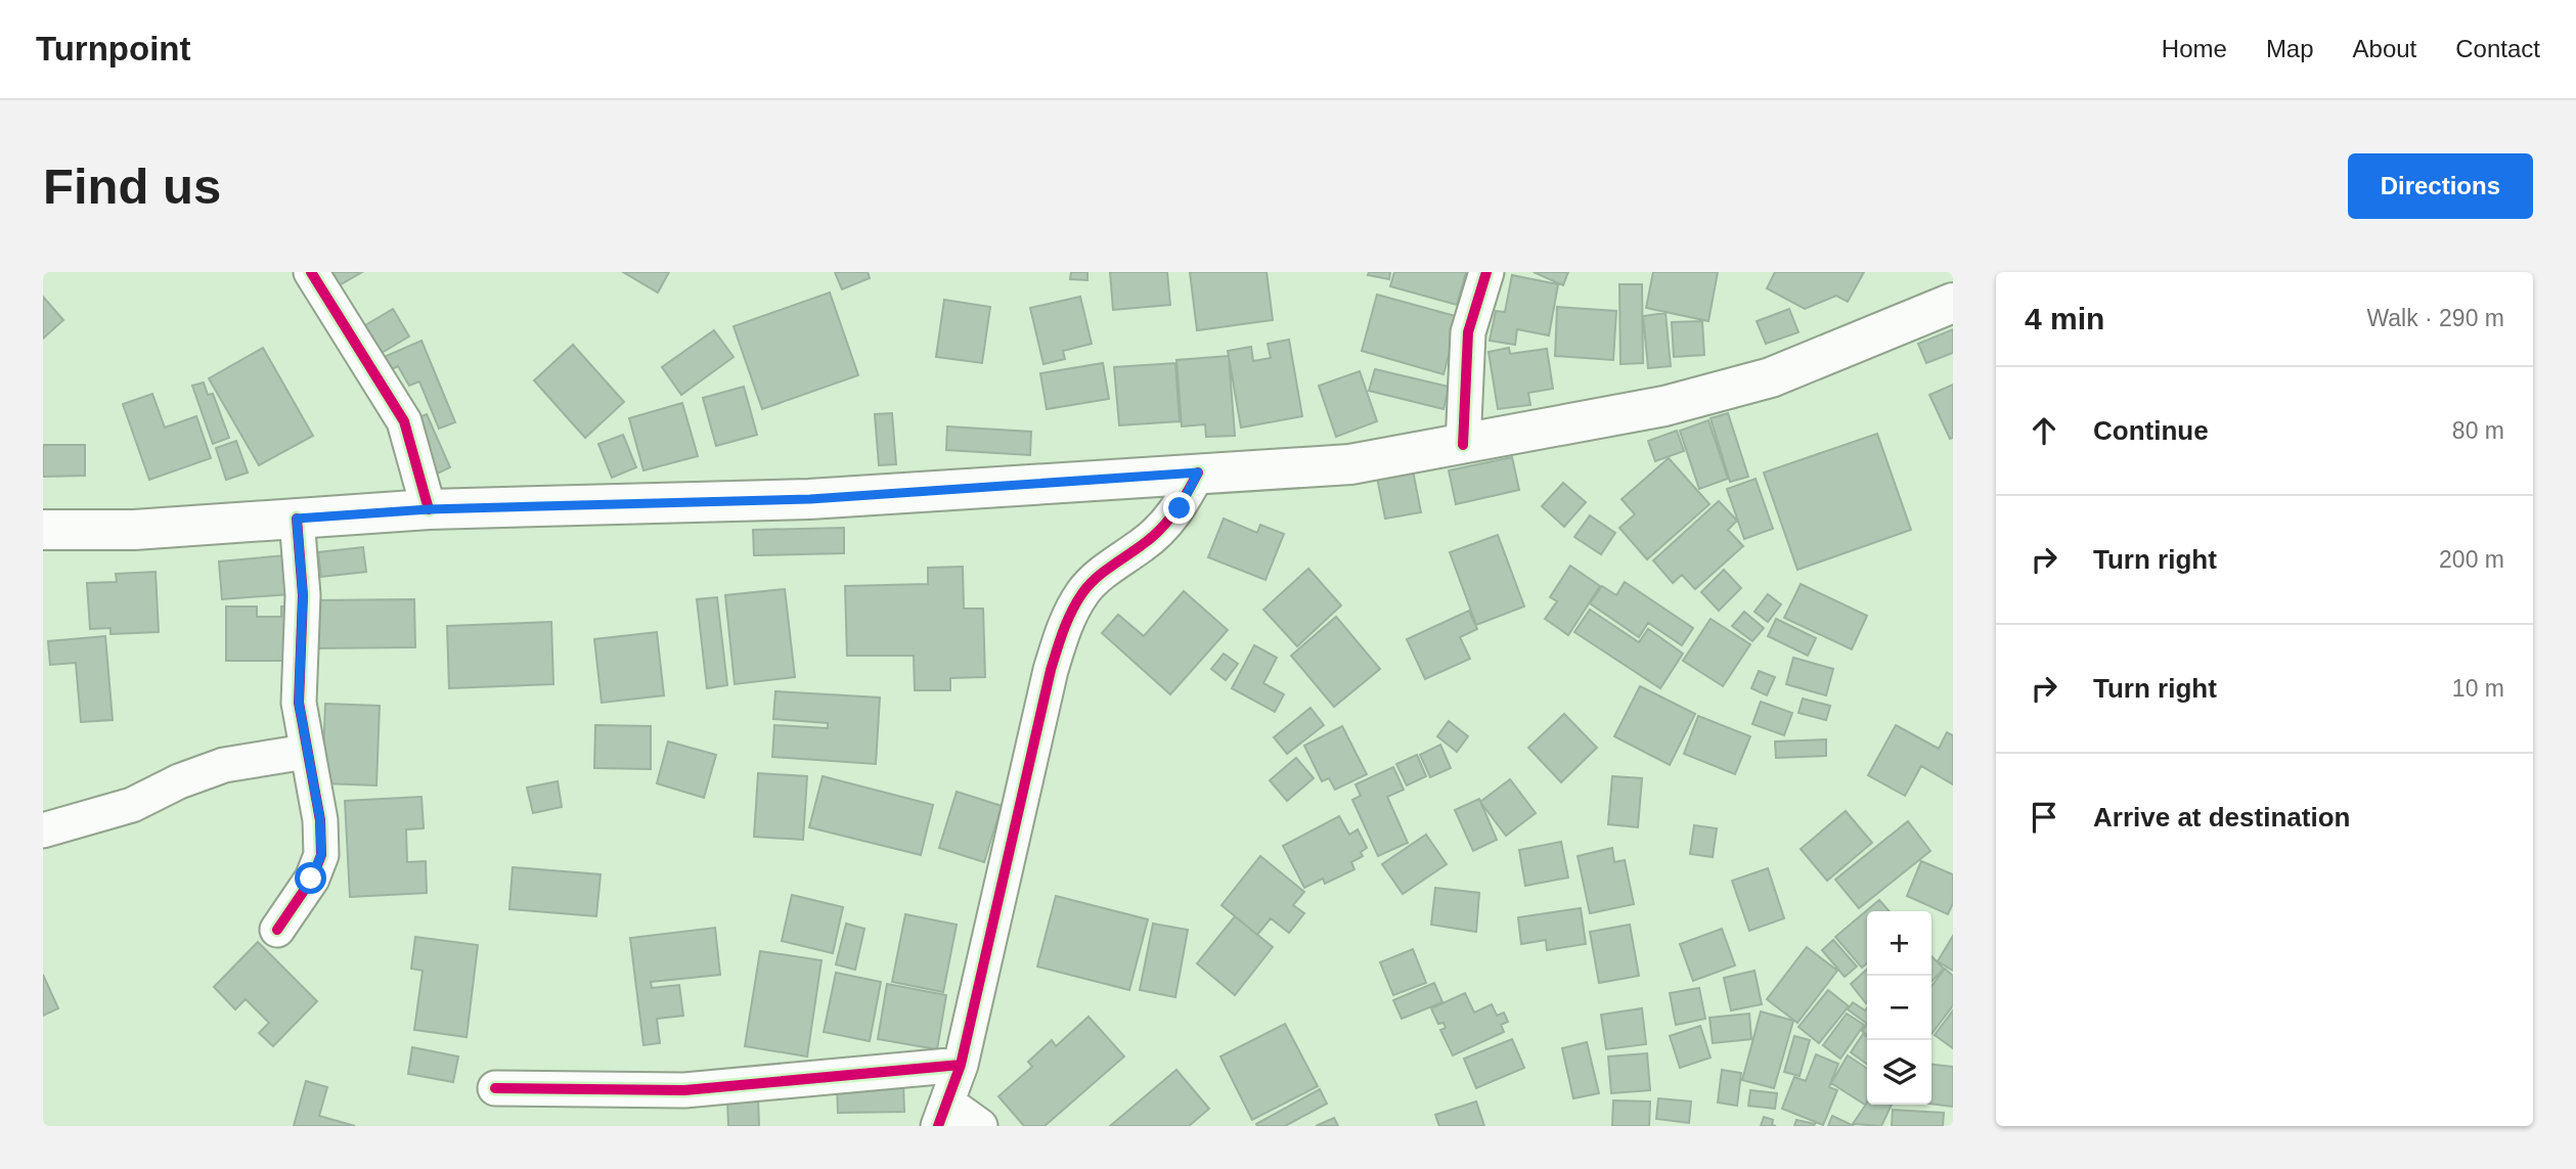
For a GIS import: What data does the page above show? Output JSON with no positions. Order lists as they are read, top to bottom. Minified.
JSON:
{"page":{"header":"Turnpoint","nav":["Home","Map","About","Contact"],"buttons":"Directions","title":"Find us","heading":["4 min","Walk · 290 m"],"list":[["Continue","80 m"],["Turn right","200 m"],["Turn right","10 m"],"Arrive at destination"],"map_buttons":["+","−"]}}
